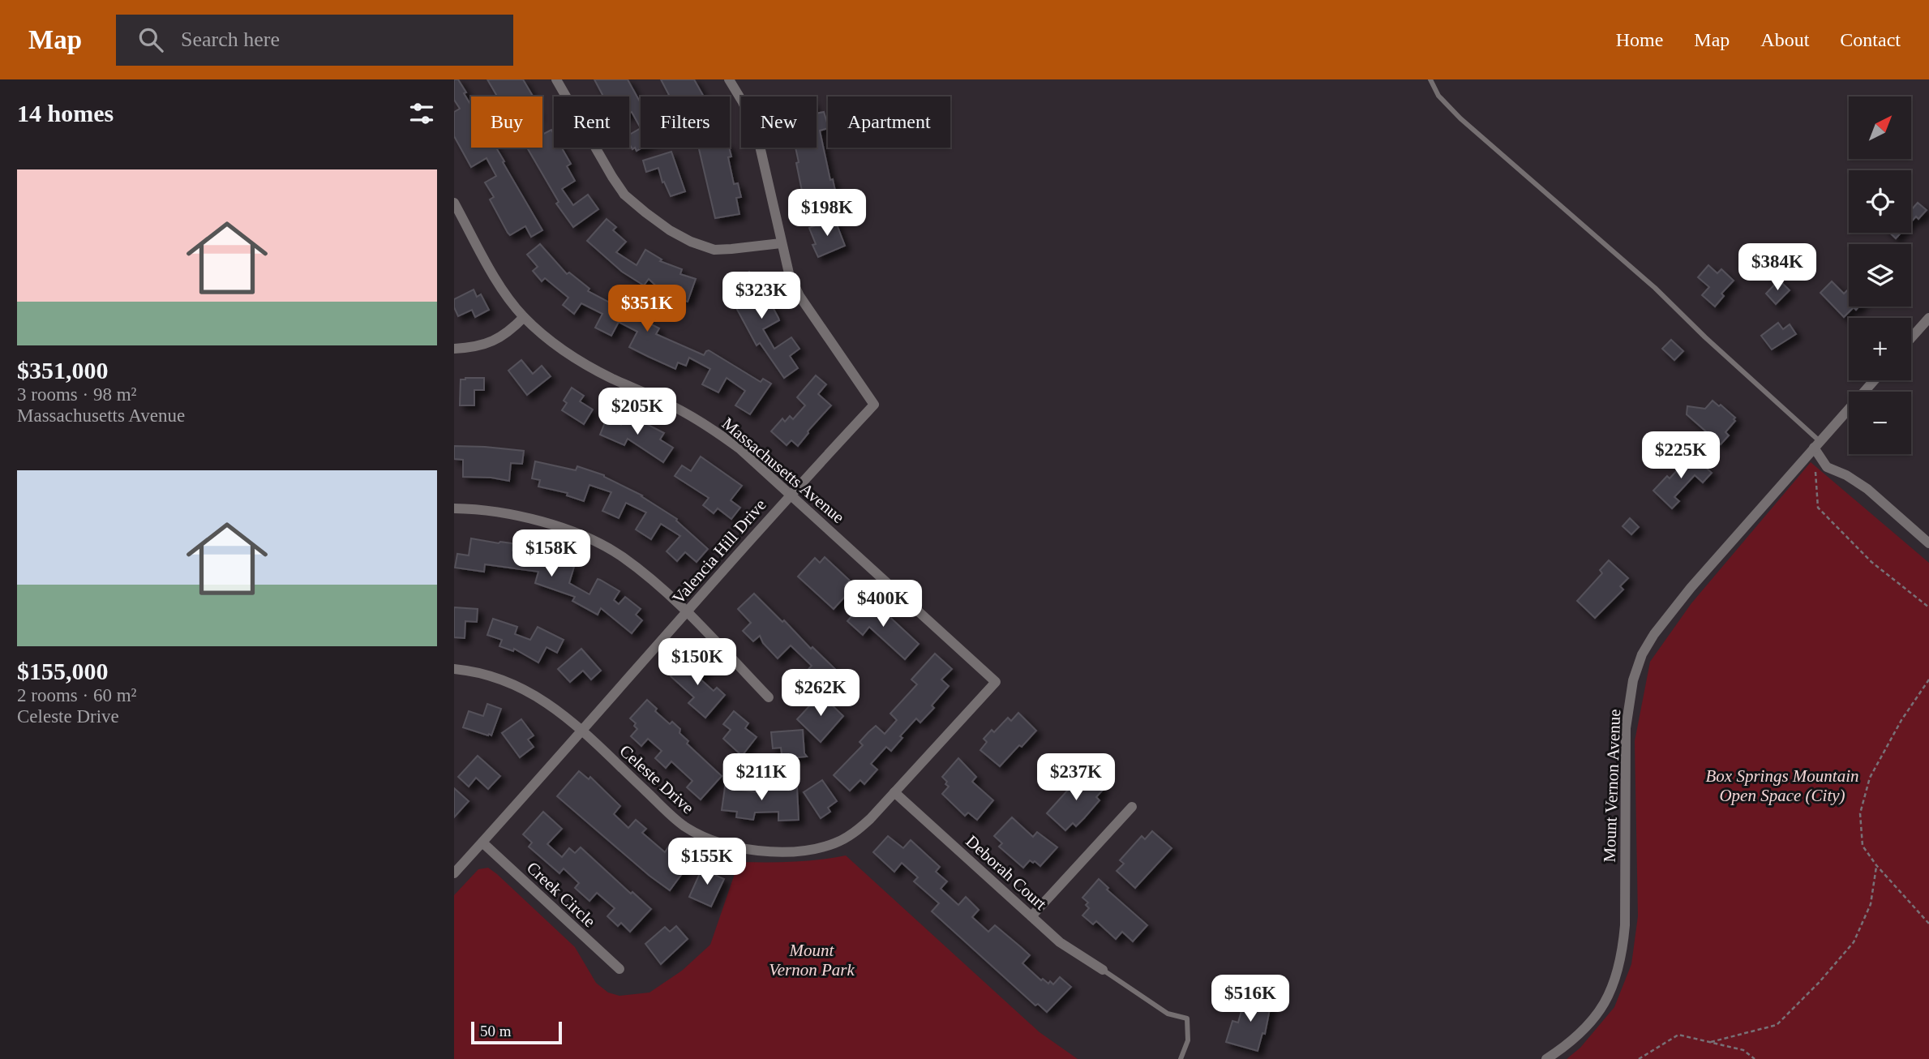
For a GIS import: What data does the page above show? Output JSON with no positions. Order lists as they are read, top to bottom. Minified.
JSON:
{"streets":{"street":["Massachusetts Avenue","Valencia Hill Drive","Celeste Drive","Mount Vernon Avenue","Deborah Court","Creek Circle"]},"crossings":[["Massachusetts Avenue","Valencia Hill Drive"],["Massachusetts Avenue","Celeste Drive"],["Valencia Hill Drive","Celeste Drive"],["Valencia Hill Drive","Creek Circle"],["Celeste Drive","Deborah Court"]],"parks":["Box Springs Mountain Open Space (City)","Mount Vernon Park"],"scale_bar":"50 m","north":"top right","page":{"header":"Map","search":"Search here","nav":["Home","Map","About","Contact"],"heading":"14 homes","map_buttons":["+","−"],"chip":["Buy","Rent","Filters","New","Apartment"],"list":[{"name":"$351,000","note":"3 rooms · 98 m² · Massachusetts Avenue"},{"name":"$155,000","note":"2 rooms · 60 m² · Celeste Drive"}],"price":["$198K","$384K","$323K","$351K","$205K","$225K","$158K","$400K","$150K","$262K","$211K","$237K","$155K","$516K"],"scale":"50 m"}}
